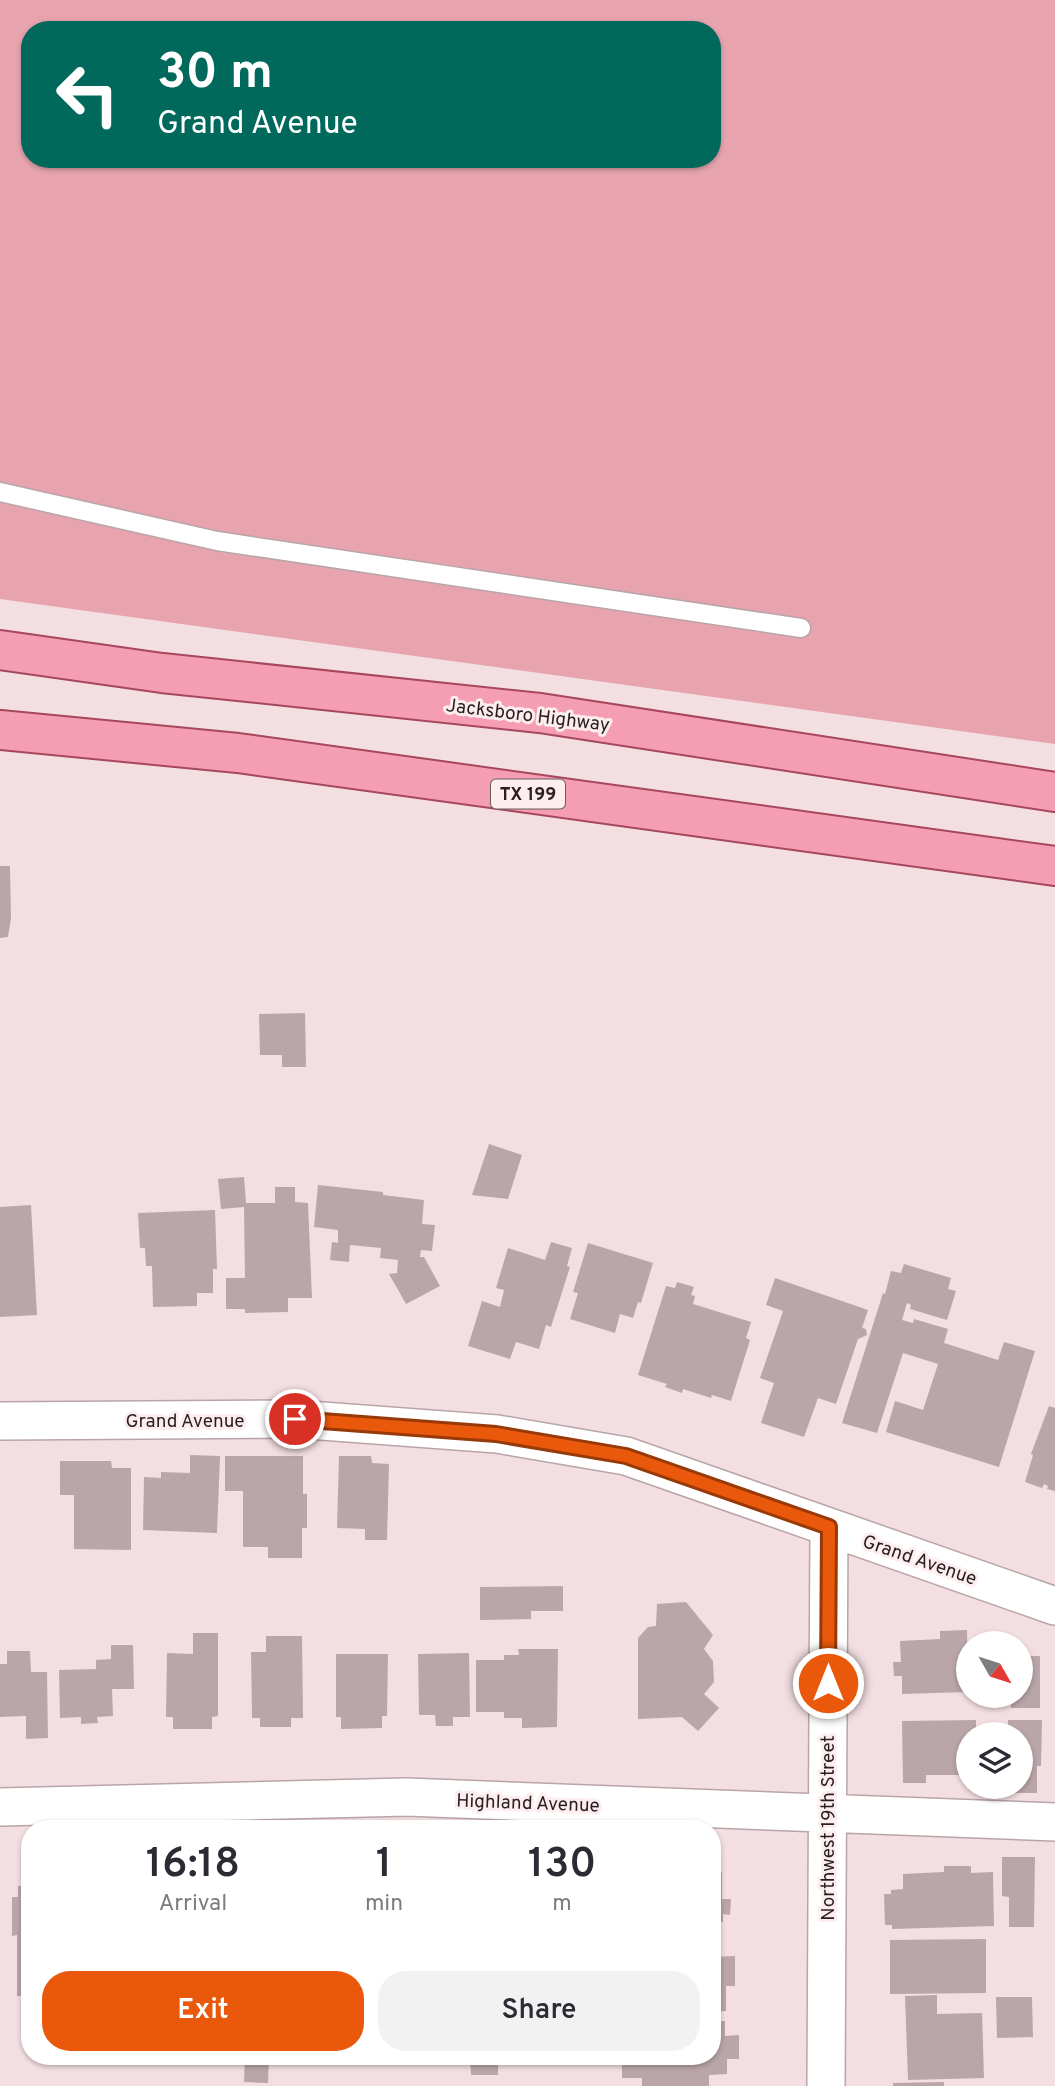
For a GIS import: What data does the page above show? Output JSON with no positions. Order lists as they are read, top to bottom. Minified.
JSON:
{"streets":{"main road":["Jacksboro Highway","TX 199"],"street":["Grand Avenue","Highland Avenue","Northwest 19th Street"]},"crossings":[["Grand Avenue","Northwest 19th Street"],["Highland Avenue","Northwest 19th Street"]],"north":"bottom right","page":{"turn":["30 m","Grand Avenue"],"eta":["16:18","Arrival","1","min","130","m"],"buttons":["Exit","Share"]}}
